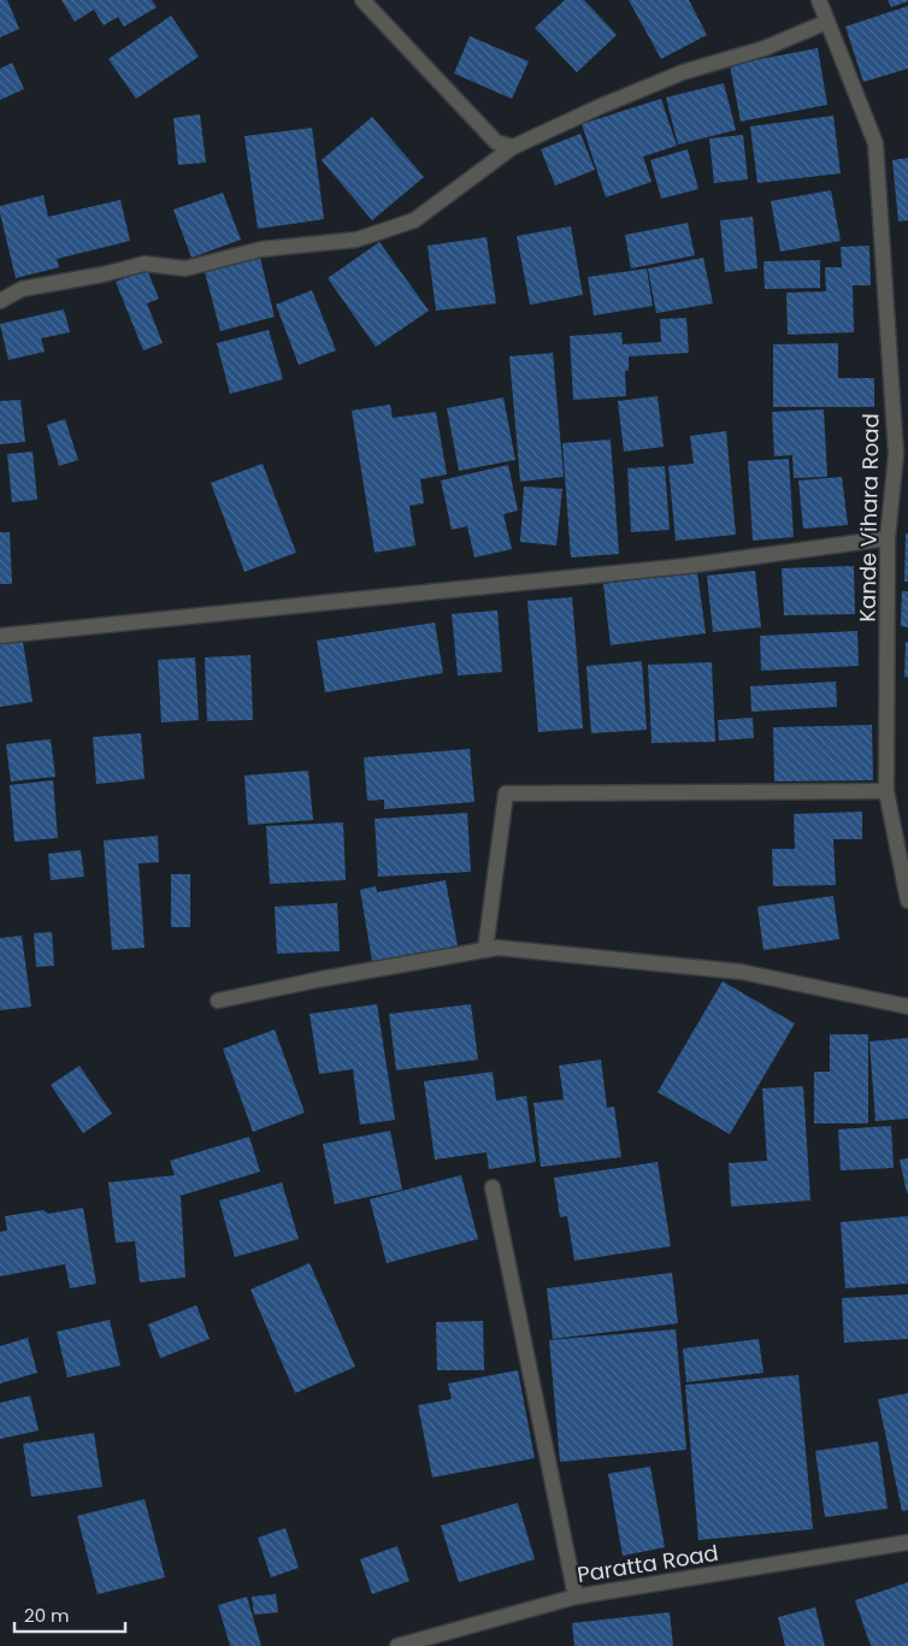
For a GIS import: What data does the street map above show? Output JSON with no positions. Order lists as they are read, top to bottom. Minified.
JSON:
{"streets":{"street":["Kande Vihara Road","Paratta Road"]},"scale_bar":"20 m"}
